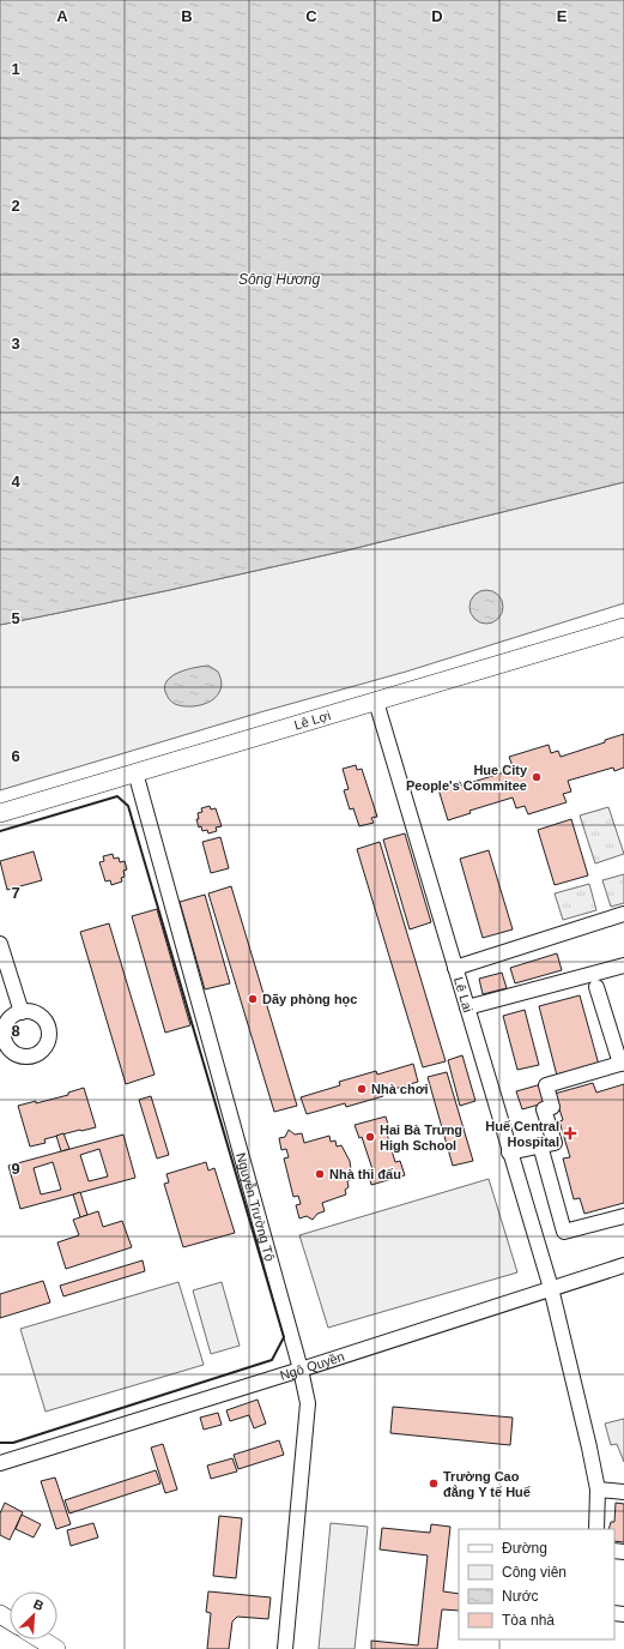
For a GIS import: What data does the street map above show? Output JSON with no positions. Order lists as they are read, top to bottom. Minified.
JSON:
{"streets":{"main road":["Lê Lợi"],"street":["Lê Lai","Nguyễn Trường Tộ","Ngô Quyền"]},"crossings":[["Lê Lợi","Lê Lai"],["Lê Lợi","Nguyễn Trường Tộ"],["Lê Lai","Ngô Quyền"],["Nguyễn Trường Tộ","Ngô Quyền"]],"water":["Sông Hương"],"places":{"other":["Hue City People's Commitee","Dãy phòng học","Nhà chơi","Hai Bà Trưng High School","Nhà thi đấu","Trường Cao đẳng Y tế Huế"],"health":["Huế Central Hospital"]},"legend":["Đường","Công viên","Nước","Tòa nhà"],"north":"top right","grid":{"columns":["A","B","C","D","E"],"rows":["1","2","3","4","5","6","7","8","9"]}}
